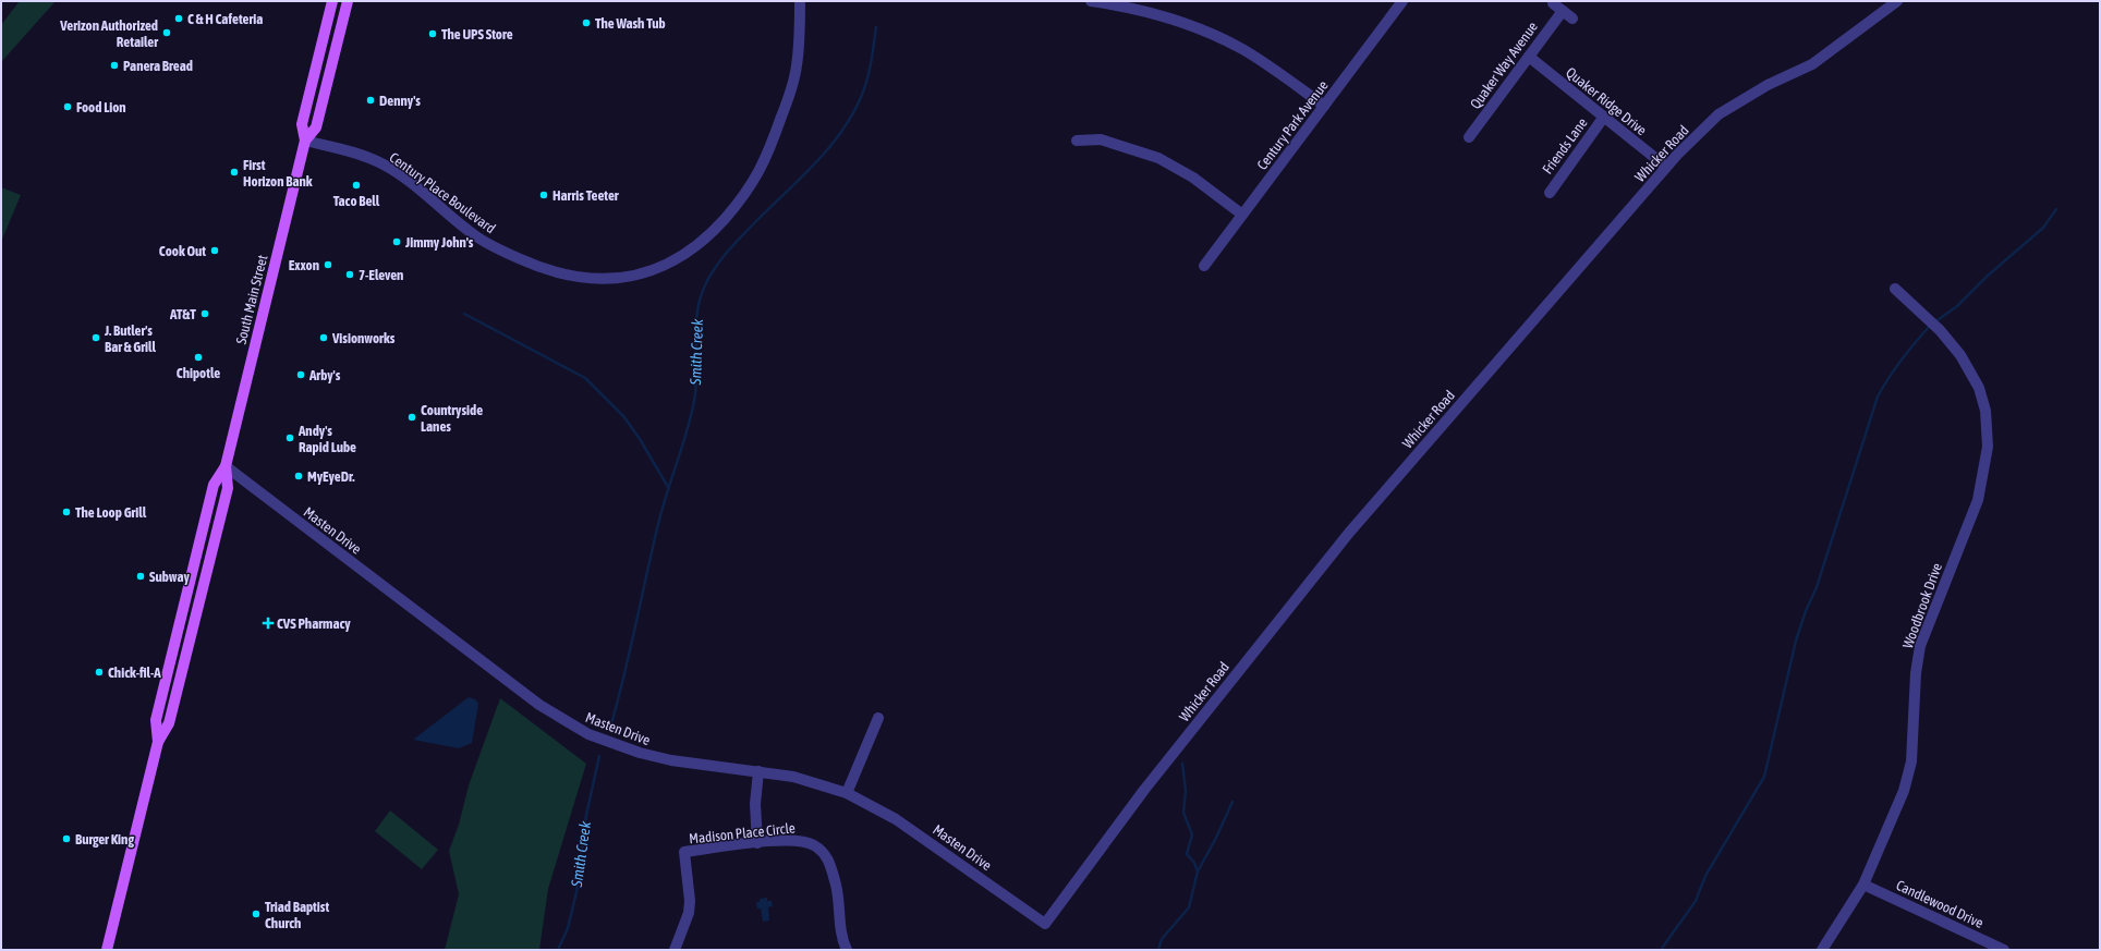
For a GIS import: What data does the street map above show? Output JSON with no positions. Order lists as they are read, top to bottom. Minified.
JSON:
{"streets":{"main road":["South Main Street"],"street":["Quaker Way Avenue","Quaker Ridge Drive","Century Park Avenue","Friends Lane","Whicker Road","Century Place Boulevard","Masten Drive","Woodbrook Drive","Madison Place Circle","Candlewood Drive"]},"crossings":[["Quaker Way Avenue","Quaker Ridge Drive"],["Quaker Ridge Drive","Friends Lane"],["Quaker Ridge Drive","Whicker Road"],["Whicker Road","Masten Drive"],["Century Place Boulevard","South Main Street"],["South Main Street","Masten Drive"],["Woodbrook Drive","Candlewood Drive"]],"water":["Smith Creek"],"places":{"other":["C & H Cafeteria","The Wash Tub","Verizon Authorized Retailer","The UPS Store","Panera Bread","Denny's","Food Lion","First Horizon Bank","Taco Bell","Harris Teeter","Jimmy John's","Cook Out","Exxon","7-Eleven","AT&T","J. Butler's Bar & Grill","Visionworks","Chipotle","Arby's","Countryside Lanes","Andy's Rapid Lube","MyEyeDr.","The Loop Grill","Subway","Chick-fil-A","Burger King","Triad Baptist Church"],"health":["CVS Pharmacy"]}}
